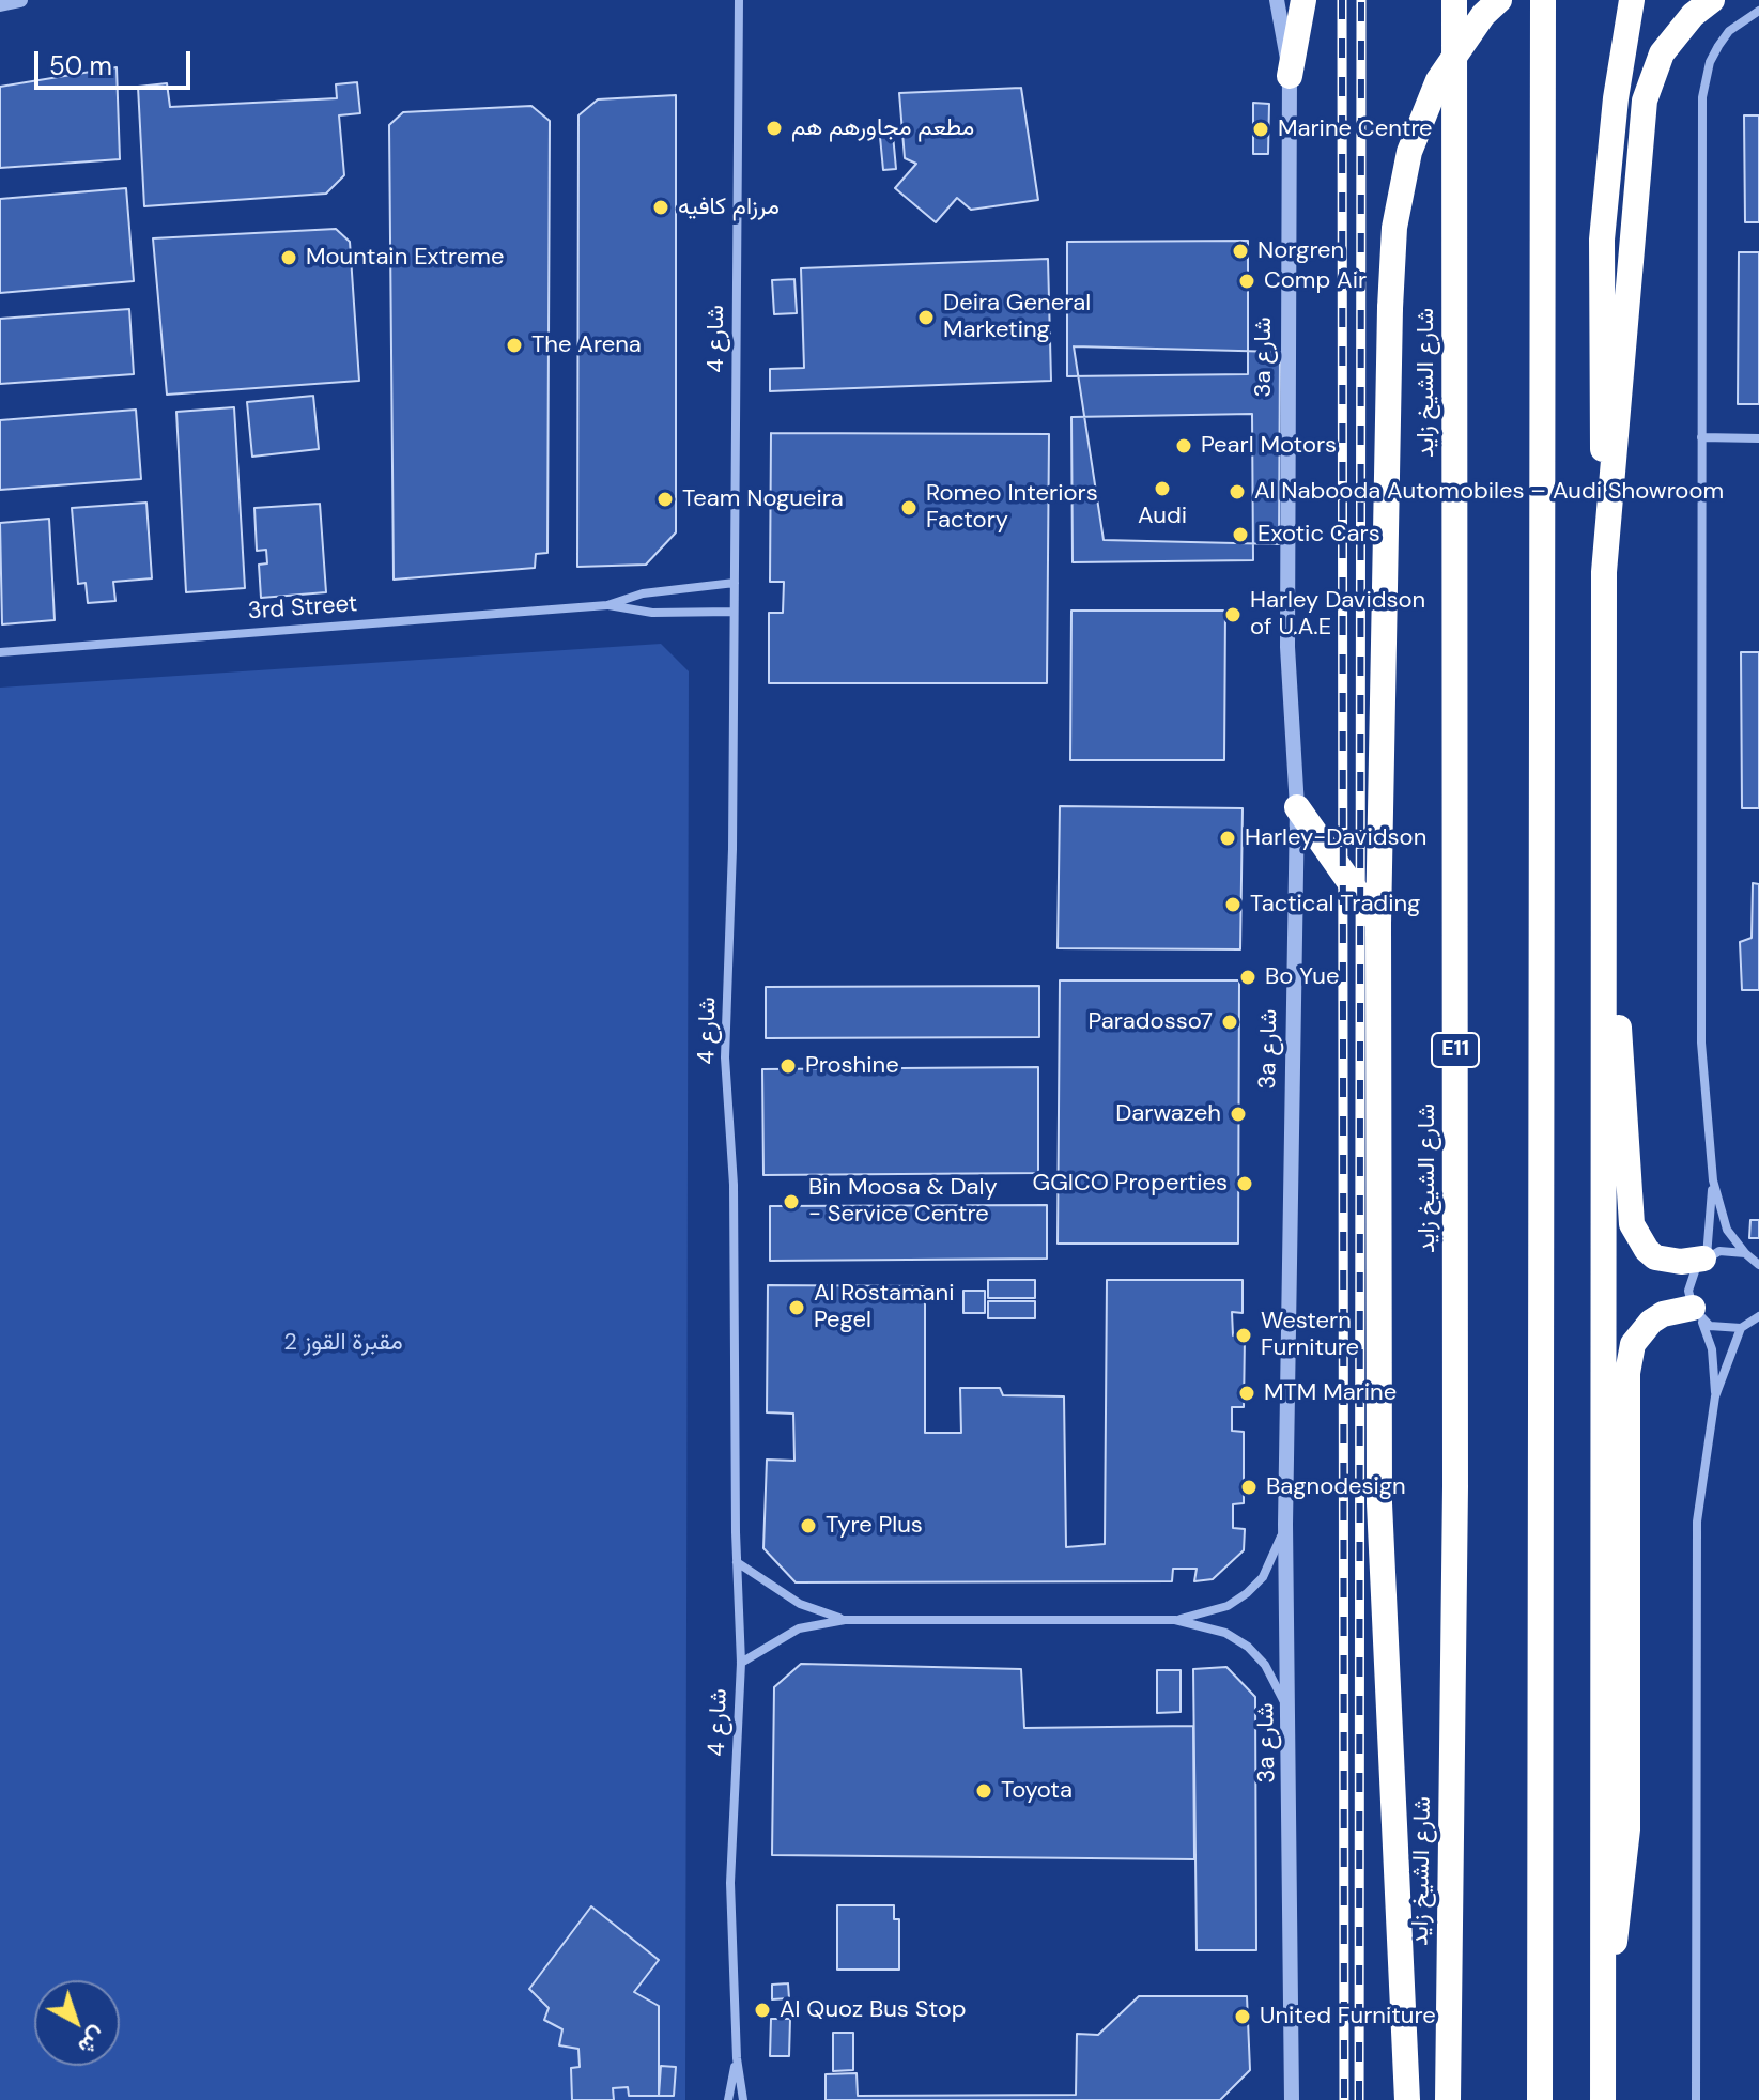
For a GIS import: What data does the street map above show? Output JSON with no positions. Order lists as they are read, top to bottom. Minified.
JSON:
{"streets":{"highway":["شارع الشيخ زايد","E11"],"street":["شارع 4","3a شارع","3rd Street"]},"parks":["مقبرة القوز 2"],"places":["مطعم مجاورهم هم","Marine Centre","مرزام كافيه","Norgren","Mountain Extreme","Comp Air","Deira General Marketing","The Arena","Pearl Motors","Audi","Al Nabooda Automobiles – Audi Showroom","Team Nogueira","Romeo Interiors Factory","Exotic Cars","Harley Davidson of U.A.E","Harley-Davidson","Tactical Trading","Bo Yue","Paradosso7","Proshine","Darwazeh","GGICO Properties","Bin Moosa & Daly - Service Centre","Al Rostamani Pegel","Western Furniture","MTM Marine","Bagnodesign","Tyre Plus","Toyota","Al Quoz Bus Stop","United Furniture"],"scale_bar":"50 m","north":"bottom right"}
